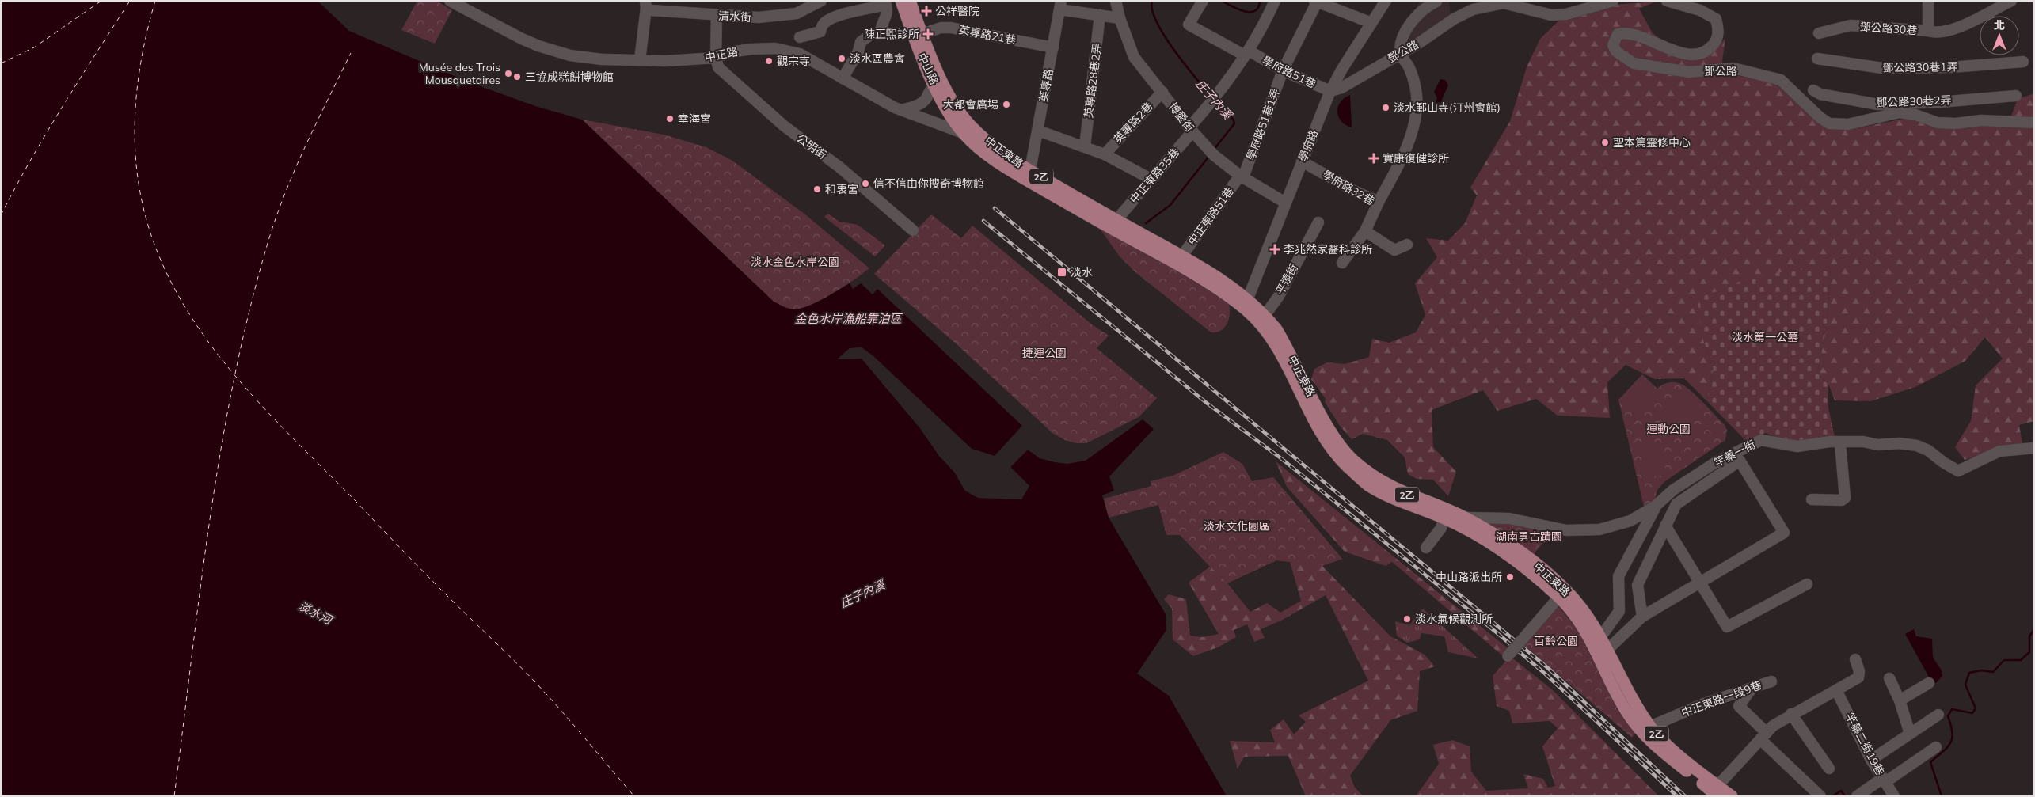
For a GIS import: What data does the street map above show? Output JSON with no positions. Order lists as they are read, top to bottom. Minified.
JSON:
{"streets":{"main road":["中山路","中正東路","2乙"],"street":["清水街","鄧公路30巷","英專路21巷","鄧公路","中正路","鄧公路30巷1弄","學府路51巷","英專路28巷2弄","英專路","鄧公路30巷2弄","博愛街","英專路2巷","學府路51巷1弄","學府路","公明街","中正東路35巷","學府路32巷","中正東路51巷","平遠街","竿蓁一街","中正東路一段9巷","竿蓁二街19巷"]},"crossings":[["英專路21巷","中山路"],["英專路21巷","英專路"],["鄧公路","學府路51巷"],["鄧公路","學府路"],["中正路","中山路"],["中正路","公明街"],["中正路","中正東路"],["中山路","中正東路"],["學府路51巷","學府路51巷1弄"],["學府路51巷","學府路"],["學府路51巷","中正東路35巷"],["英專路28巷2弄","英專路2巷"],["英專路","英專路2巷"],["英專路","中正東路"],["博愛街","英專路2巷"],["博愛街","學府路51巷1弄"],["博愛街","學府路"],["博愛街","中正東路35巷"],["博愛街","中正東路51巷"],["英專路2巷","中正東路35巷"],["學府路51巷1弄","中正東路51巷"],["學府路","中正東路"],["學府路","學府路32巷"],["中正東路","中正東路35巷"],["中正東路","2乙"],["中正東路","中正東路51巷"],["中正東路","平遠街"],["中正東路","竿蓁一街"],["2乙","中正東路一段9巷"]],"water":["庄子內溪","金色水岸漁船靠泊區","淡水河"],"parks":["淡水金色水岸公園","淡水第一公墓","捷運公園","運動公園","淡水文化園區","湖南勇古蹟園","百齡公園"],"places":{"health":["公祥醫院","陳正煕診所","實康復健診所","李兆然家醫科診所"],"other":["淡水區農會","觀宗寺","Musée des Trois Mousquetaires","三協成糕餅博物館","大都會廣場","淡水鄞山寺(汀州會館)","幸海宮","聖本篤靈修中心","信不信由你搜奇博物館","和衷宮","中山路派出所","淡水氣候觀測所"],"transit":["淡水"]},"north":"top"}
